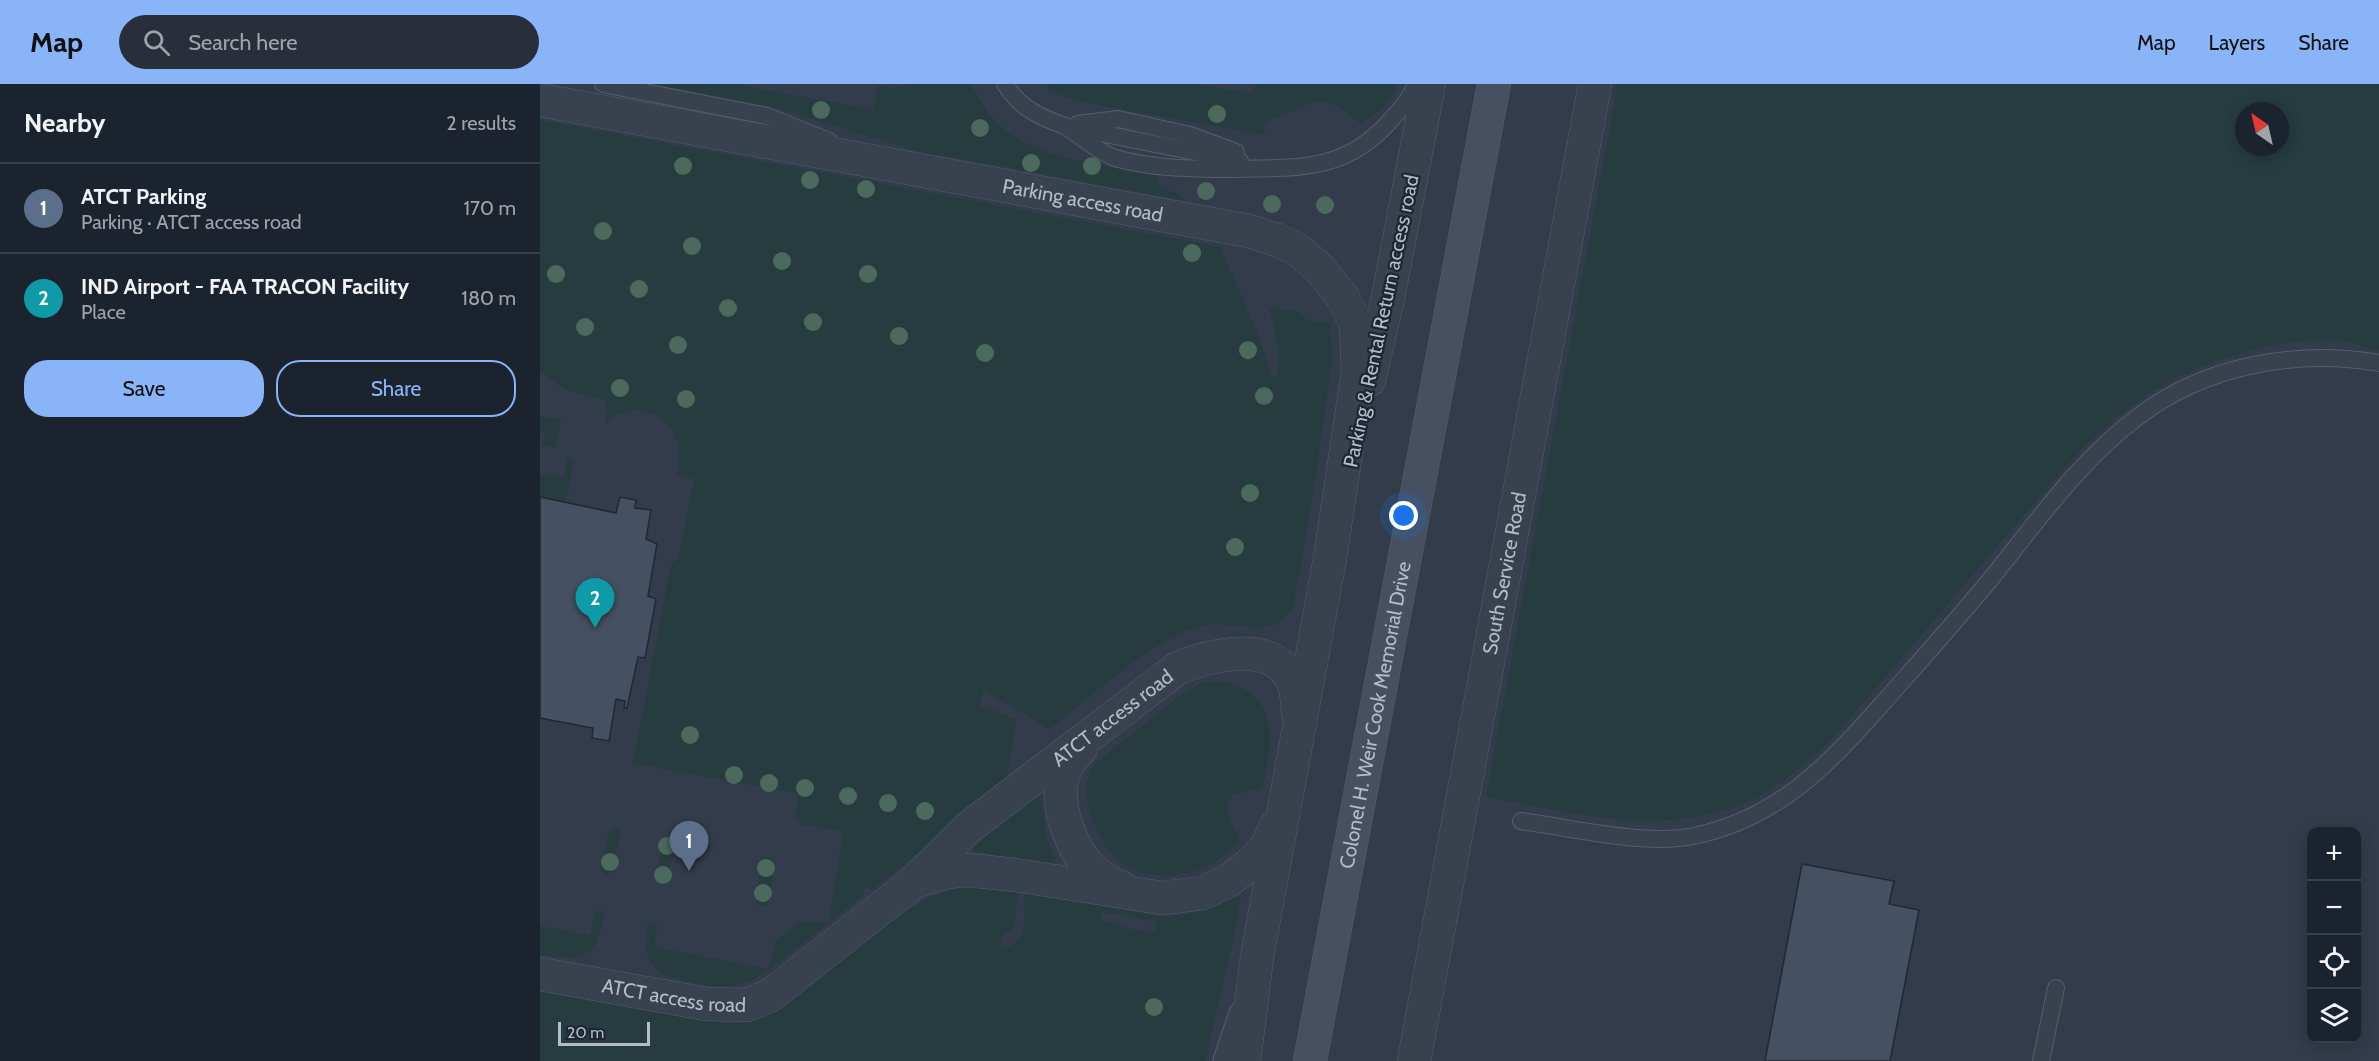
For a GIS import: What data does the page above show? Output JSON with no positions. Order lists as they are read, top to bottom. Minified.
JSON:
{"streets":{"street":["Parking access road","Parking & Rental Return access road","South Service Road","Colonel H. Weir Cook Memorial Drive","ATCT access road"]},"crossings":[["Parking access road","Parking & Rental Return access road"]],"scale_bar":"20 m","north":"top left","page":{"header":"Map","search":"Search here","nav":["Map","Layers","Share"],"heading":["Nearby","2 results"],"list":[{"mark":"1","name":"ATCT Parking","note":"Parking · ATCT access road","value":"170 m"},{"mark":"2","name":"IND Airport - FAA TRACON Facility","note":"Place","value":"180 m"}],"buttons":["Save","Share"],"pins":["2","1"],"map_buttons":["+","−"],"scale":"20 m"}}
